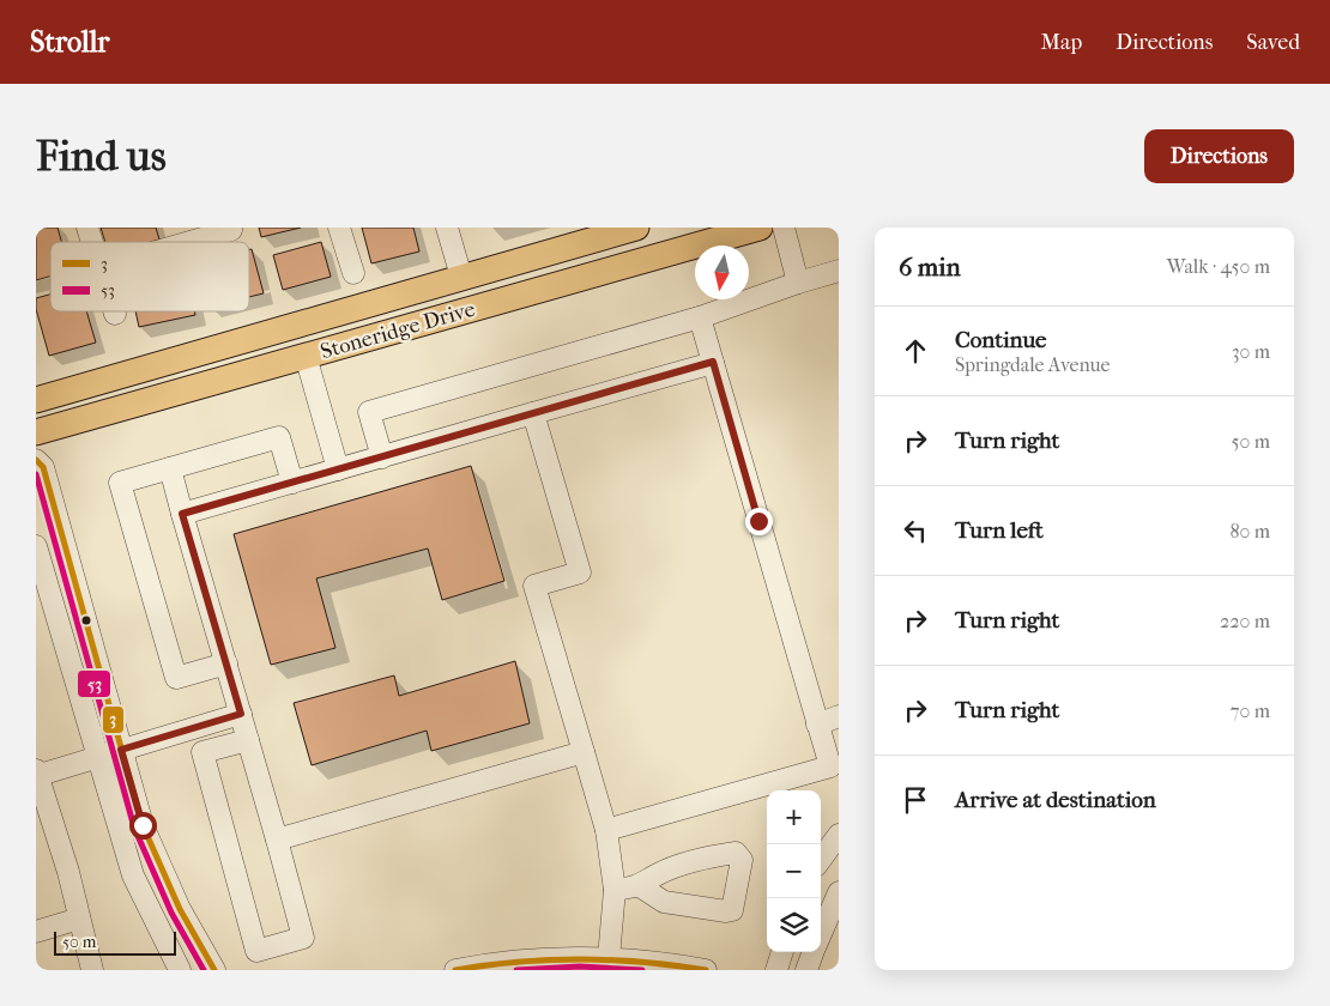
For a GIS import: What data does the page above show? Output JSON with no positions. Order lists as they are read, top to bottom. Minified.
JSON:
{"streets":{"main road":["Stoneridge Drive"]},"lines":["transit line 3","transit line 53"],"legend":["3","53"],"scale_bar":"50 m","north":"bottom","page":{"header":"Strollr","nav":["Map","Directions","Saved"],"buttons":"Directions","title":"Find us","heading":["6 min","Walk · 450 m"],"list":[["Continue","Springdale Avenue","30 m"],["Turn right","50 m"],["Turn left","80 m"],["Turn right","220 m"],["Turn right","70 m"],"Arrive at destination"],"map_buttons":["+","−"],"scale":"50 m"}}
